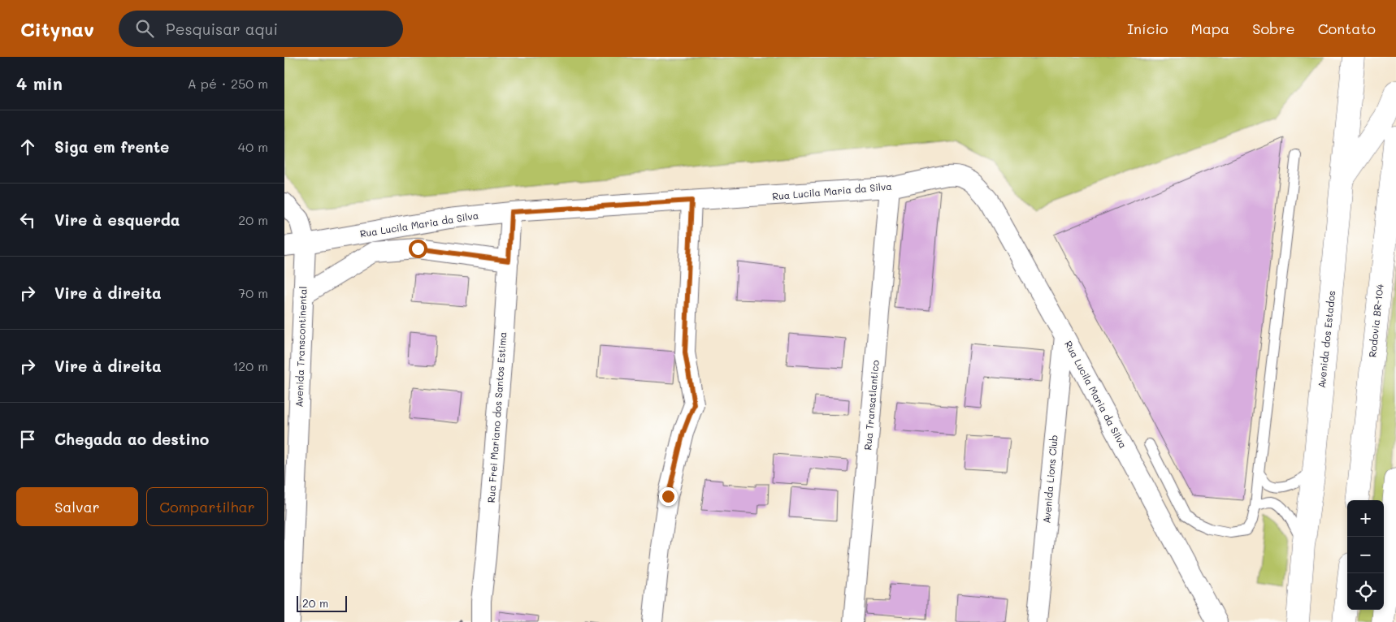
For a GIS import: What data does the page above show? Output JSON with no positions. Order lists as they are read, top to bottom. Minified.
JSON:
{"streets":{"main road":["Rodovia BR-104","Avenida dos Estados"],"street":["Rua Lucila Maria da Silva","Avenida Transcontinental","Rua Transatlantico","Rua Frei Mariano dos Santos Estima","Avenida Lions Club"]},"crossings":[["Rua Lucila Maria da Silva","Avenida Transcontinental"],["Rua Lucila Maria da Silva","Rua Transatlantico"],["Rua Lucila Maria da Silva","Rua Frei Mariano dos Santos Estima"],["Rua Lucila Maria da Silva","Avenida Lions Club"]],"scale_bar":"20 m","page":{"header":"Citynav","search":"Pesquisar aqui","nav":["Início","Mapa","Sobre","Contato"],"heading":["4 min","A pé · 250 m"],"list":[["Siga em frente","40 m"],["Vire à esquerda","20 m"],["Vire à direita","70 m"],["Vire à direita","120 m"],"Chegada ao destino"],"buttons":["Salvar","Compartilhar"],"map_buttons":["+","−"],"scale":"20 m"}}
